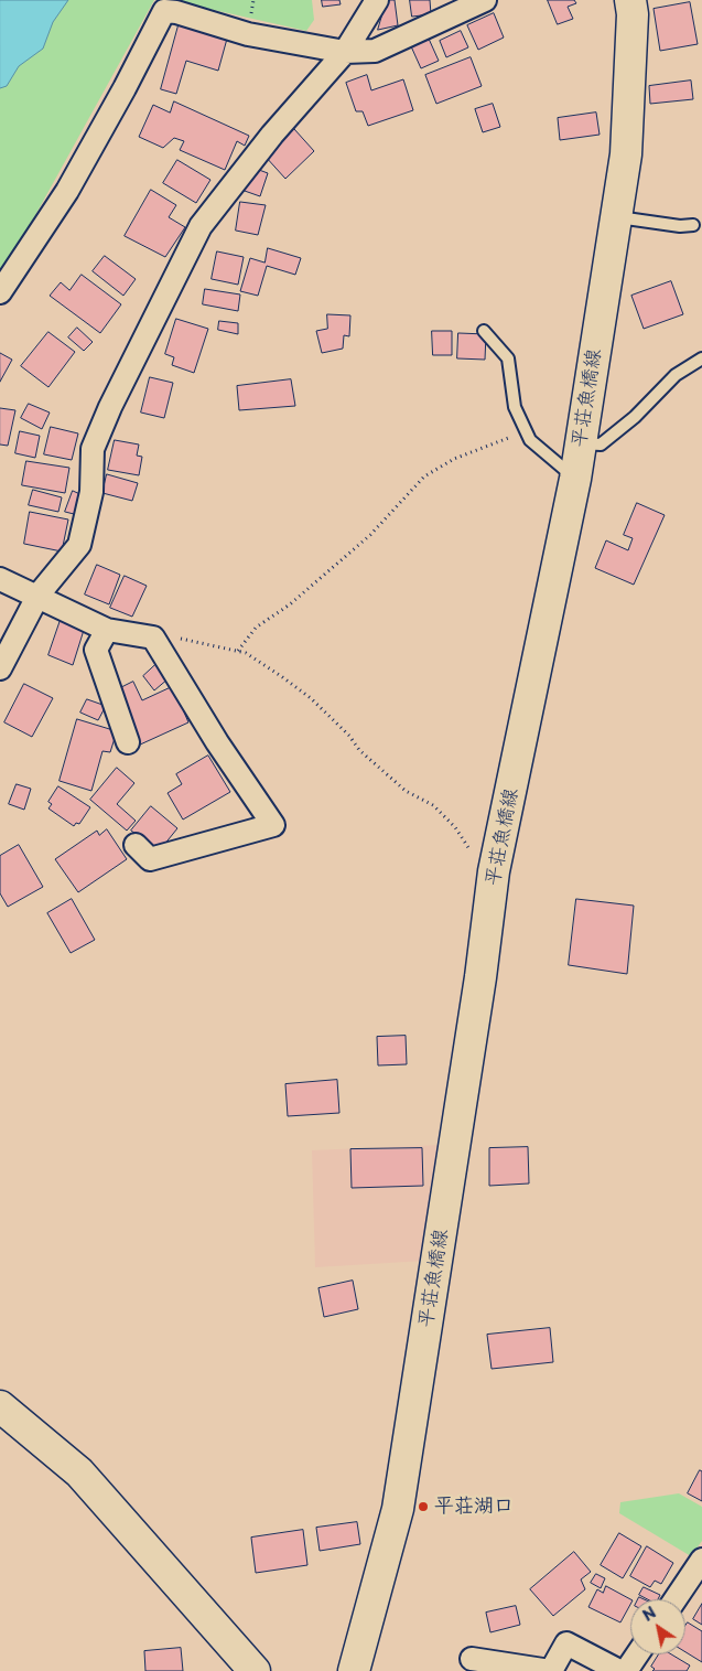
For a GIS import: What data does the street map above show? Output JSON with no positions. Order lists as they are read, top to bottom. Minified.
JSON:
{"streets":{"main road":["平荘魚橋線"]},"places":["平荘湖口"],"north":"top left"}
